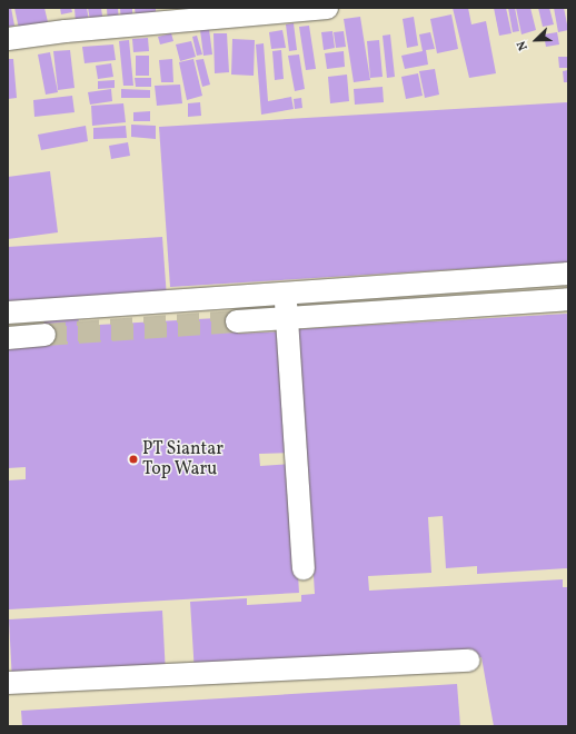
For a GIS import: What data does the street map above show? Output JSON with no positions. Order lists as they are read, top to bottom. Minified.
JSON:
{"places":["PT Siantar Top Waru"],"north":"bottom left"}
